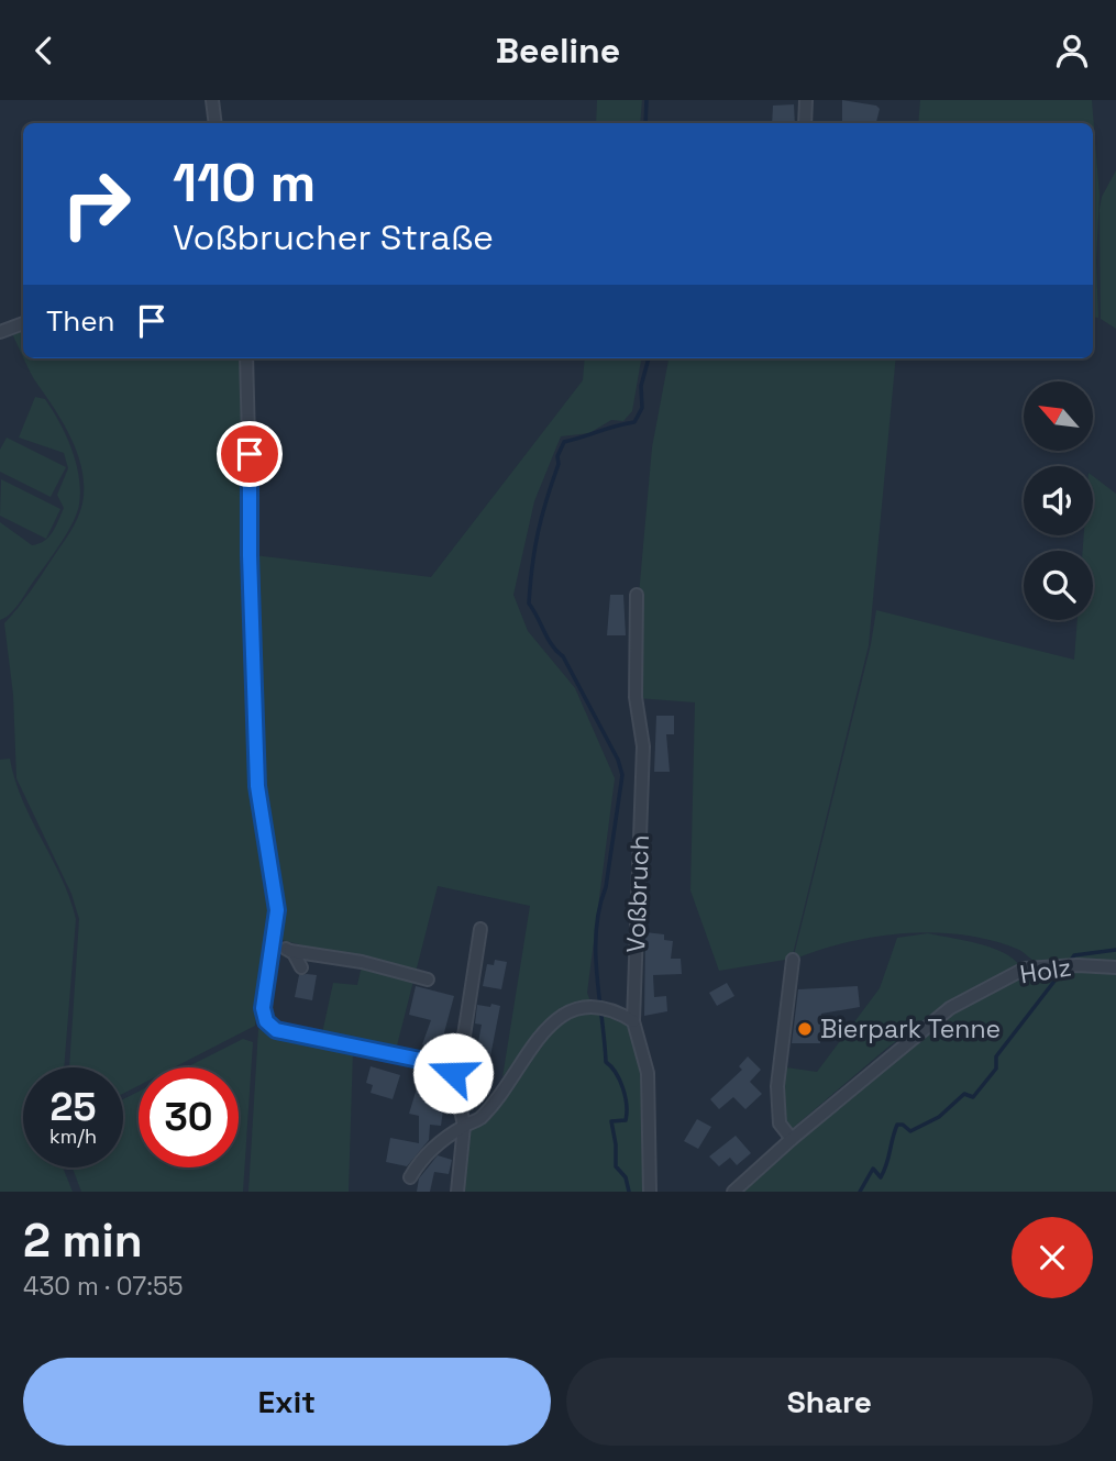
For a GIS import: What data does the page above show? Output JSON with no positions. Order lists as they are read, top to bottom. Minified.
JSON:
{"streets":{"street":["Voßbruch","Holz"]},"places":["Bierpark Tenne"],"north":"top left","page":{"header":"Beeline","turn":["110 m","Voßbrucher Straße"],"then":"Then","speed":"25 km/h","limit":"30","heading":["2 min","430 m · 07:55"],"buttons":["Exit","Share"]}}
